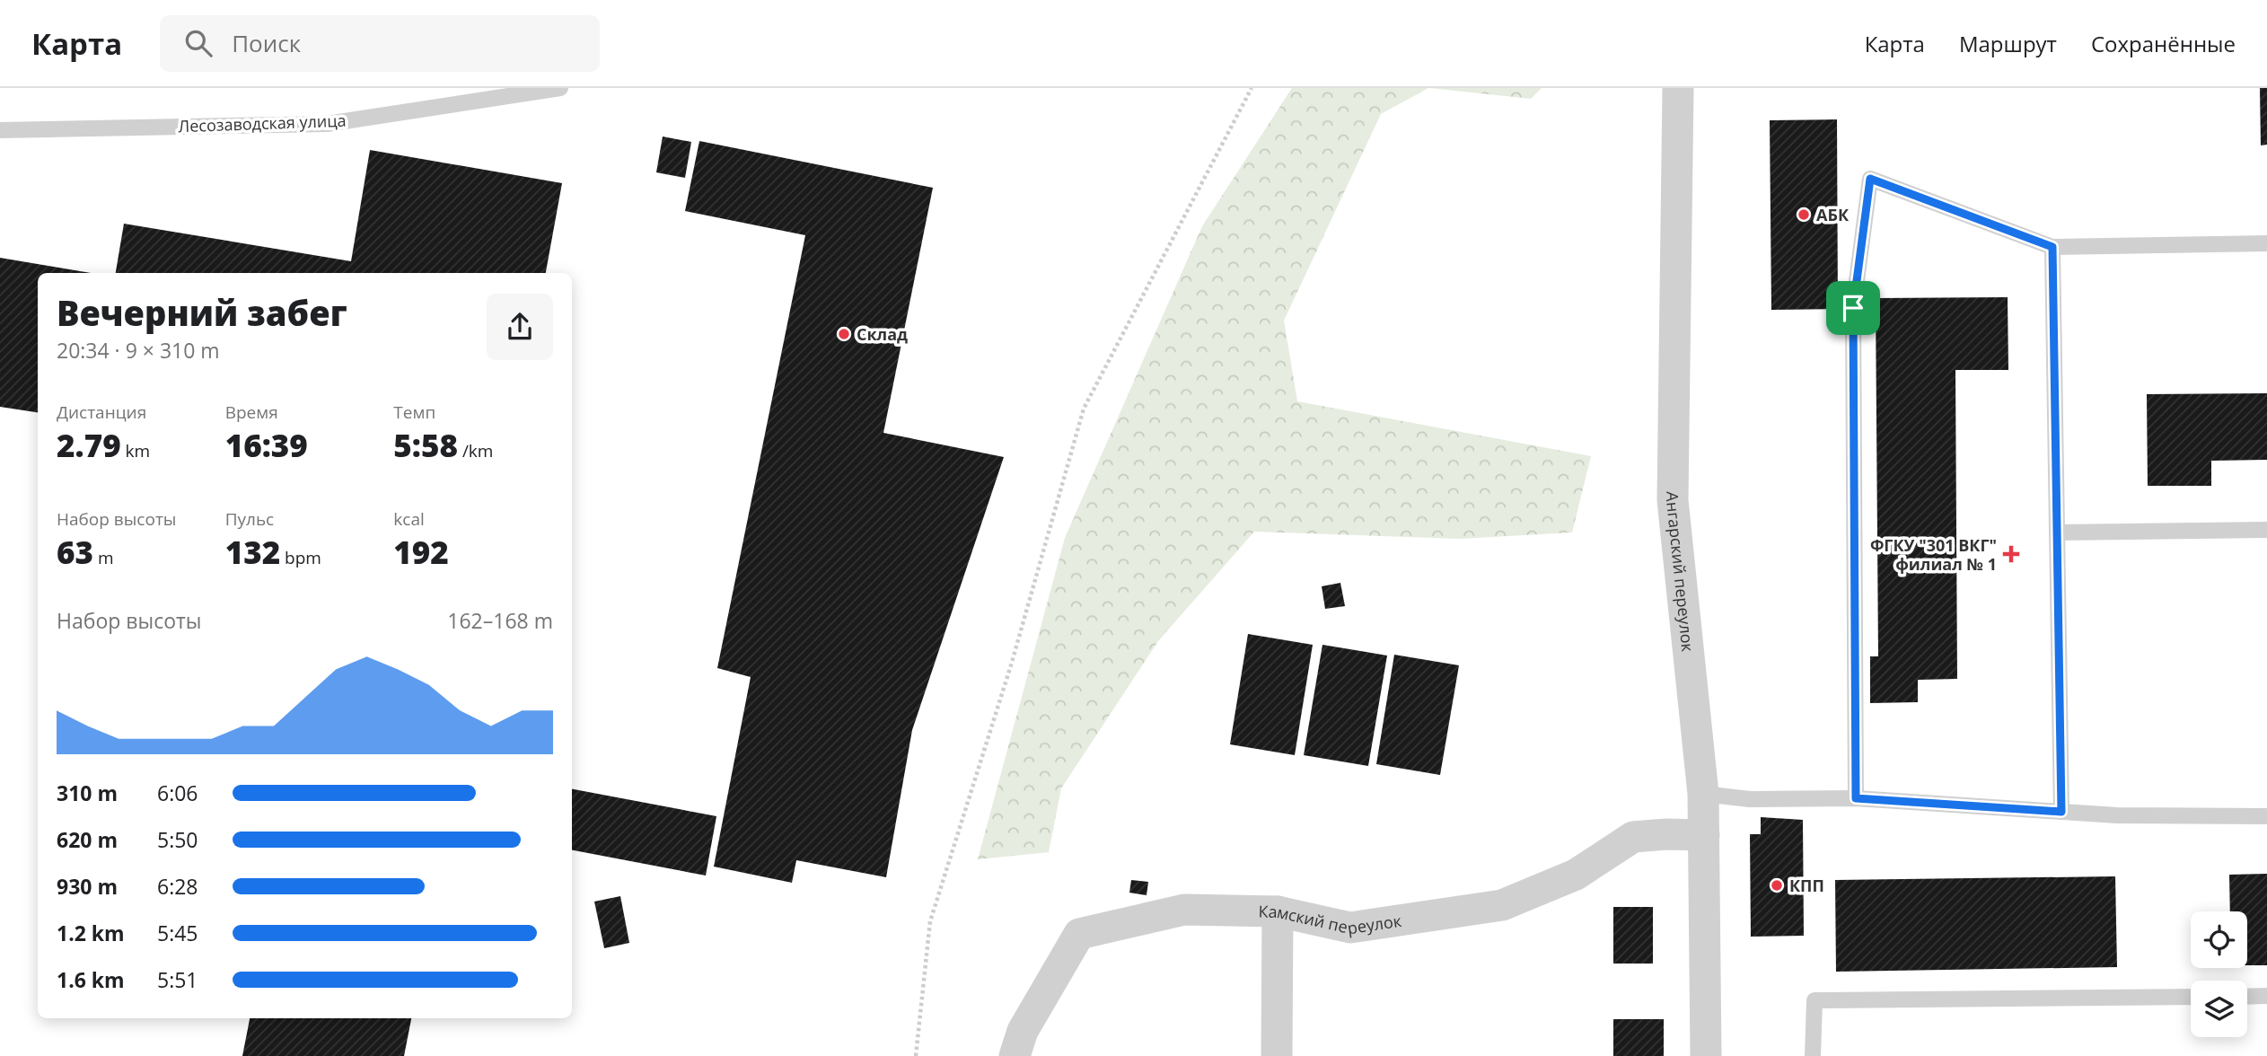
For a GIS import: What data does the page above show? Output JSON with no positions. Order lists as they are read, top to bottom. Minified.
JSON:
{"streets":{"street":["Ангарский переулок","Камский переулок"],"lane":["Лесозаводская улица"]},"crossings":[["Ангарский переулок","Камский переулок"]],"places":{"other":["АБК","Склад","КПП"],"health":["ФГКУ \"301 ВКГ\" филиал № 1"]},"page":{"header":"Карта","search":"Поиск","nav":["Карта","Маршрут","Сохранённые"],"heading":["Вечерний забег","20:34 · 9 × 310 m"],"stats":[["Дистанция","2.79 km"],["Время","16:39"],["Темп","5:58 /km"],["Набор высоты","63 m"],["Пульс","132 bpm"],["kcal","192"]],"chart":["Набор высоты","162–168 m"],"list":[{"name":"310 m","note":"6:06"},{"name":"620 m","note":"5:50"},{"name":"930 m","note":"6:28"},{"name":"1.2 km","note":"5:45"},{"name":"1.6 km","note":"5:51"}]}}
